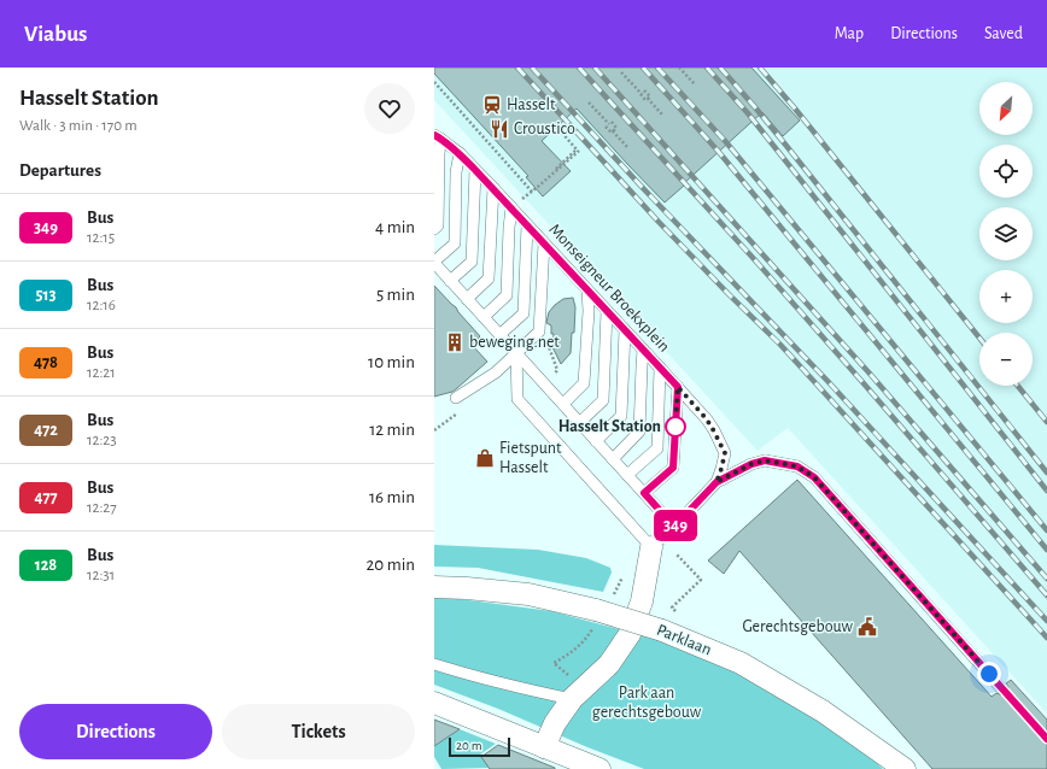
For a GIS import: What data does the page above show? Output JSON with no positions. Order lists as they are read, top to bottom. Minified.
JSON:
{"streets":{"street":["Parklaan"],"lane":["Monseigneur Broekxplein"]},"parks":["Park aan gerechtsgebouw"],"places":{"station":["Hasselt"],"restaurant":["Croustico"],"building":["beweging.net"],"other":["Hasselt Station"],"shop":["Fietspunt Hasselt"],"public building":["Gerechtsgebouw"]},"lines":["bus line 349"],"scale_bar":"20 m","north":"bottom left","page":{"header":"Viabus","nav":["Map","Directions","Saved"],"heading":[["Hasselt Station","Walk · 3 min · 170 m"],"Departures"],"on_map":"349","map_buttons":["+","−"],"list":[{"mark":"349","name":"Bus","note":"12:15","value":"4 min"},{"mark":"513","name":"Bus","note":"12:16","value":"5 min"},{"mark":"478","name":"Bus","note":"12:21","value":"10 min"},{"mark":"472","name":"Bus","note":"12:23","value":"12 min"},{"mark":"477","name":"Bus","note":"12:27","value":"16 min"},{"mark":"128","name":"Bus","note":"12:31","value":"20 min"}],"buttons":["Directions","Tickets"],"scale":"20 m"}}
